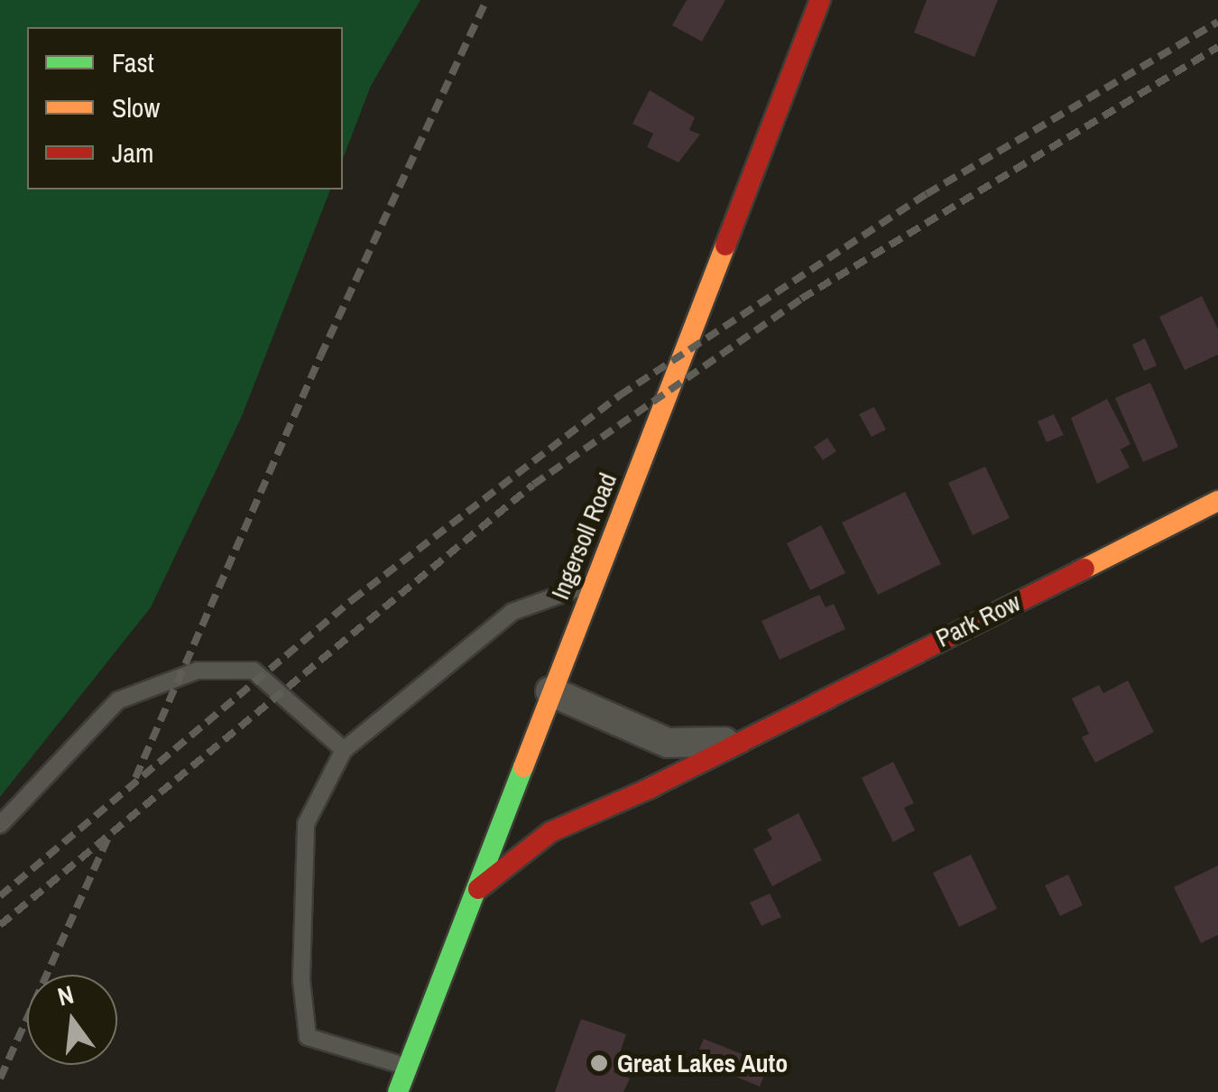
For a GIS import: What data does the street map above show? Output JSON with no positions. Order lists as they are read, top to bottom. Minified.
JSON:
{"streets":{"main road":["Ingersoll Road","Park Row"]},"crossings":[["Ingersoll Road","Park Row"]],"places":["Great Lakes Auto"],"legend":["Fast","Slow","Jam"],"north":"top"}
